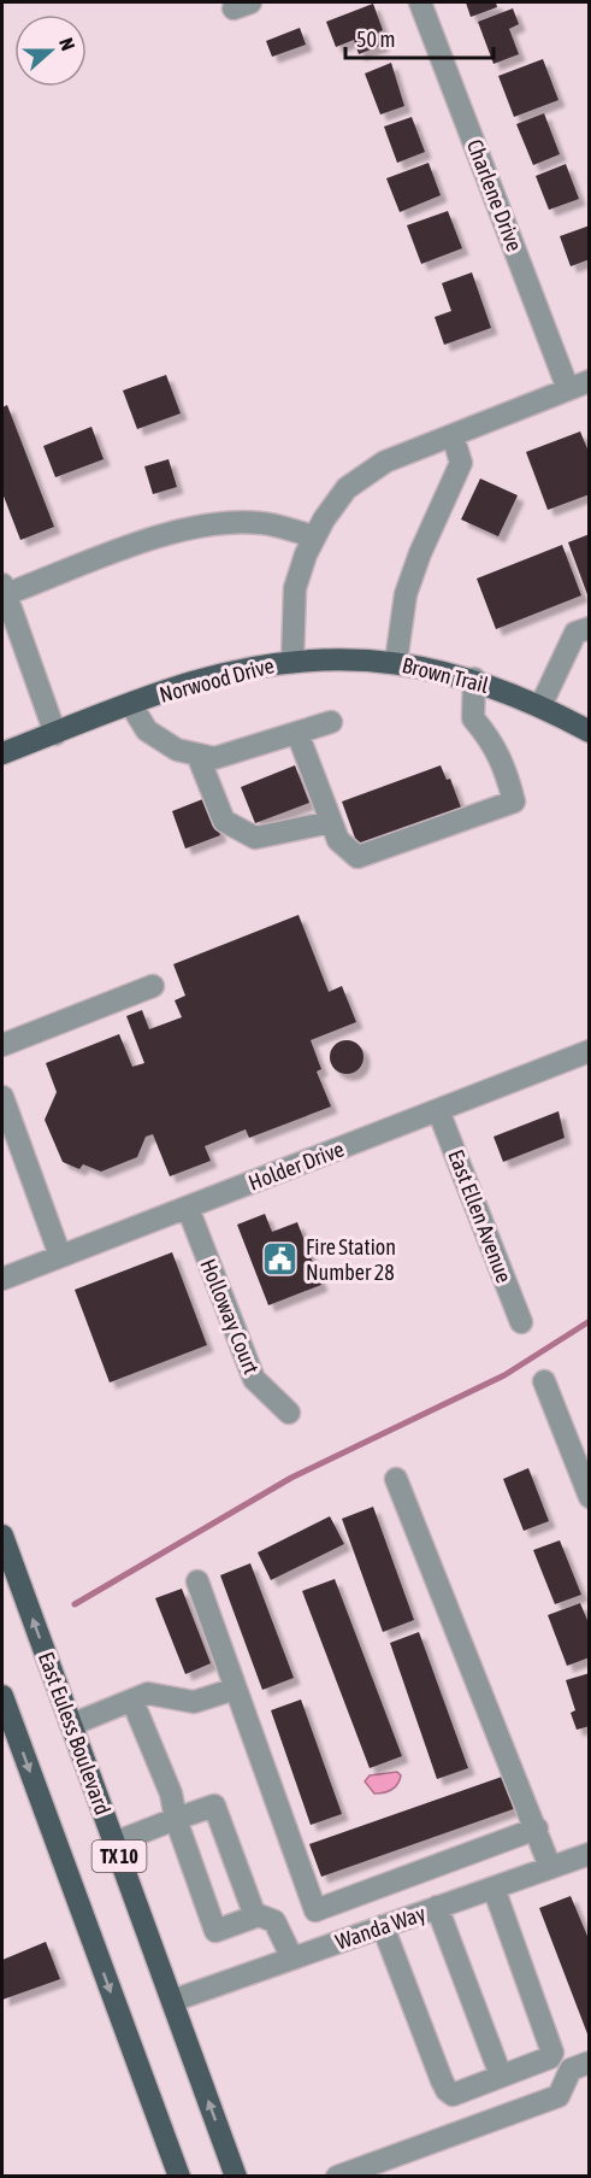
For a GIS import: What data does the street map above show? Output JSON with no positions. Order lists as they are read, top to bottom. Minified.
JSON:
{"streets":{"main road":["Brown Trail","Norwood Drive","East Euless Boulevard","TX 10"],"street":["Charlene Drive","Holder Drive","East Ellen Avenue","Holloway Court","Wanda Way"]},"crossings":[["Charlene Drive","Norwood Drive"],["Brown Trail","Norwood Drive"],["Holder Drive","East Ellen Avenue"],["Holder Drive","Holloway Court"],["East Euless Boulevard","Wanda Way"]],"places":{"public building":["Fire Station Number 28"]},"scale_bar":"50 m","north":"right"}
